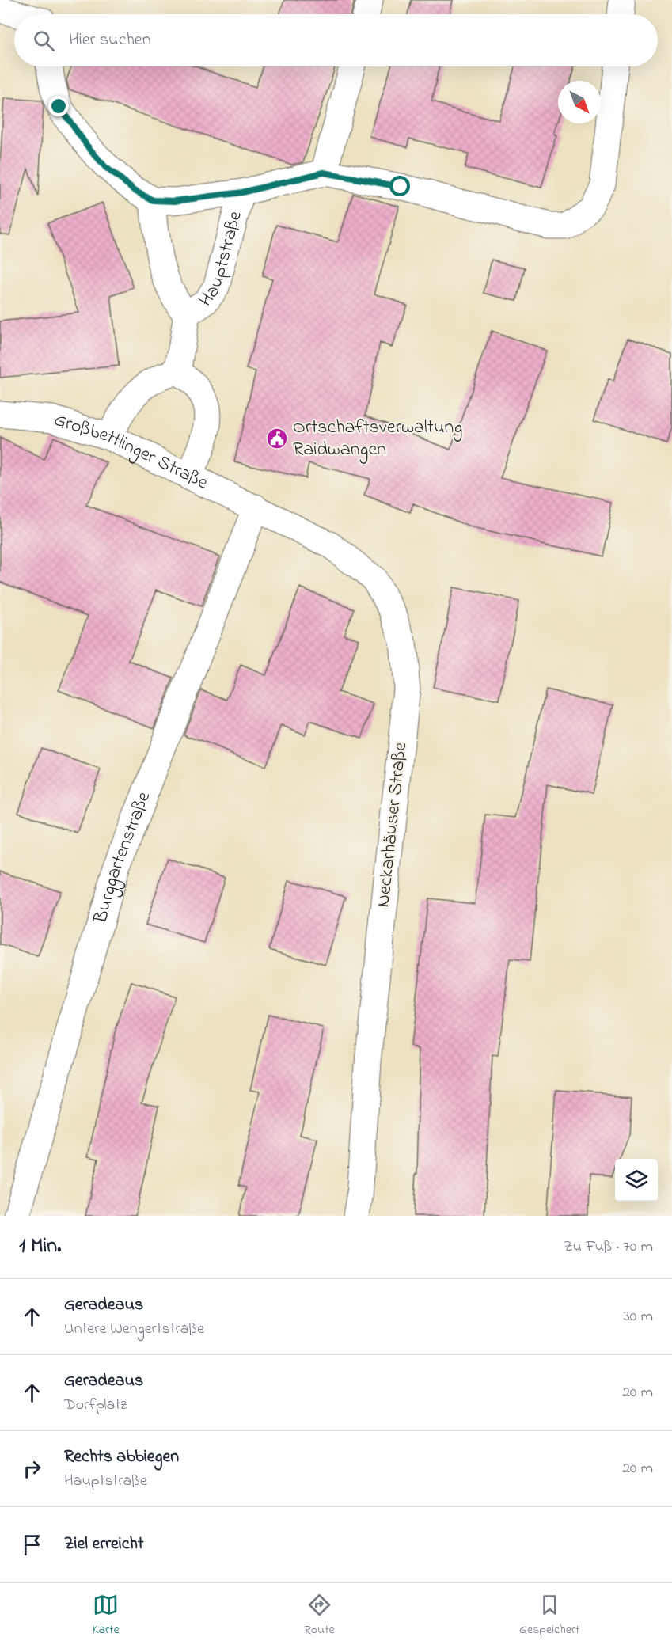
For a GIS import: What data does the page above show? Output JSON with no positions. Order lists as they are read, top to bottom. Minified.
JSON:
{"streets":{"street":["Hauptstraße","Großbettlinger Straße","Neckarhäuser Straße","Burggartenstraße"]},"crossings":[["Großbettlinger Straße","Neckarhäuser Straße"],["Großbettlinger Straße","Burggartenstraße"],["Neckarhäuser Straße","Burggartenstraße"]],"places":{"public building":["Ortschaftsverwaltung Raidwangen"]},"north":"bottom right","page":{"search":"Hier suchen","heading":["1 Min.","Zu Fuß · 70 m"],"list":[["Geradeaus","Untere Wengertstraße","30 m"],["Geradeaus","Dorfplatz","20 m"],["Rechts abbiegen","Hauptstraße","20 m"],"Ziel erreicht"],"nav":["Karte","Route","Gespeichert"]}}
